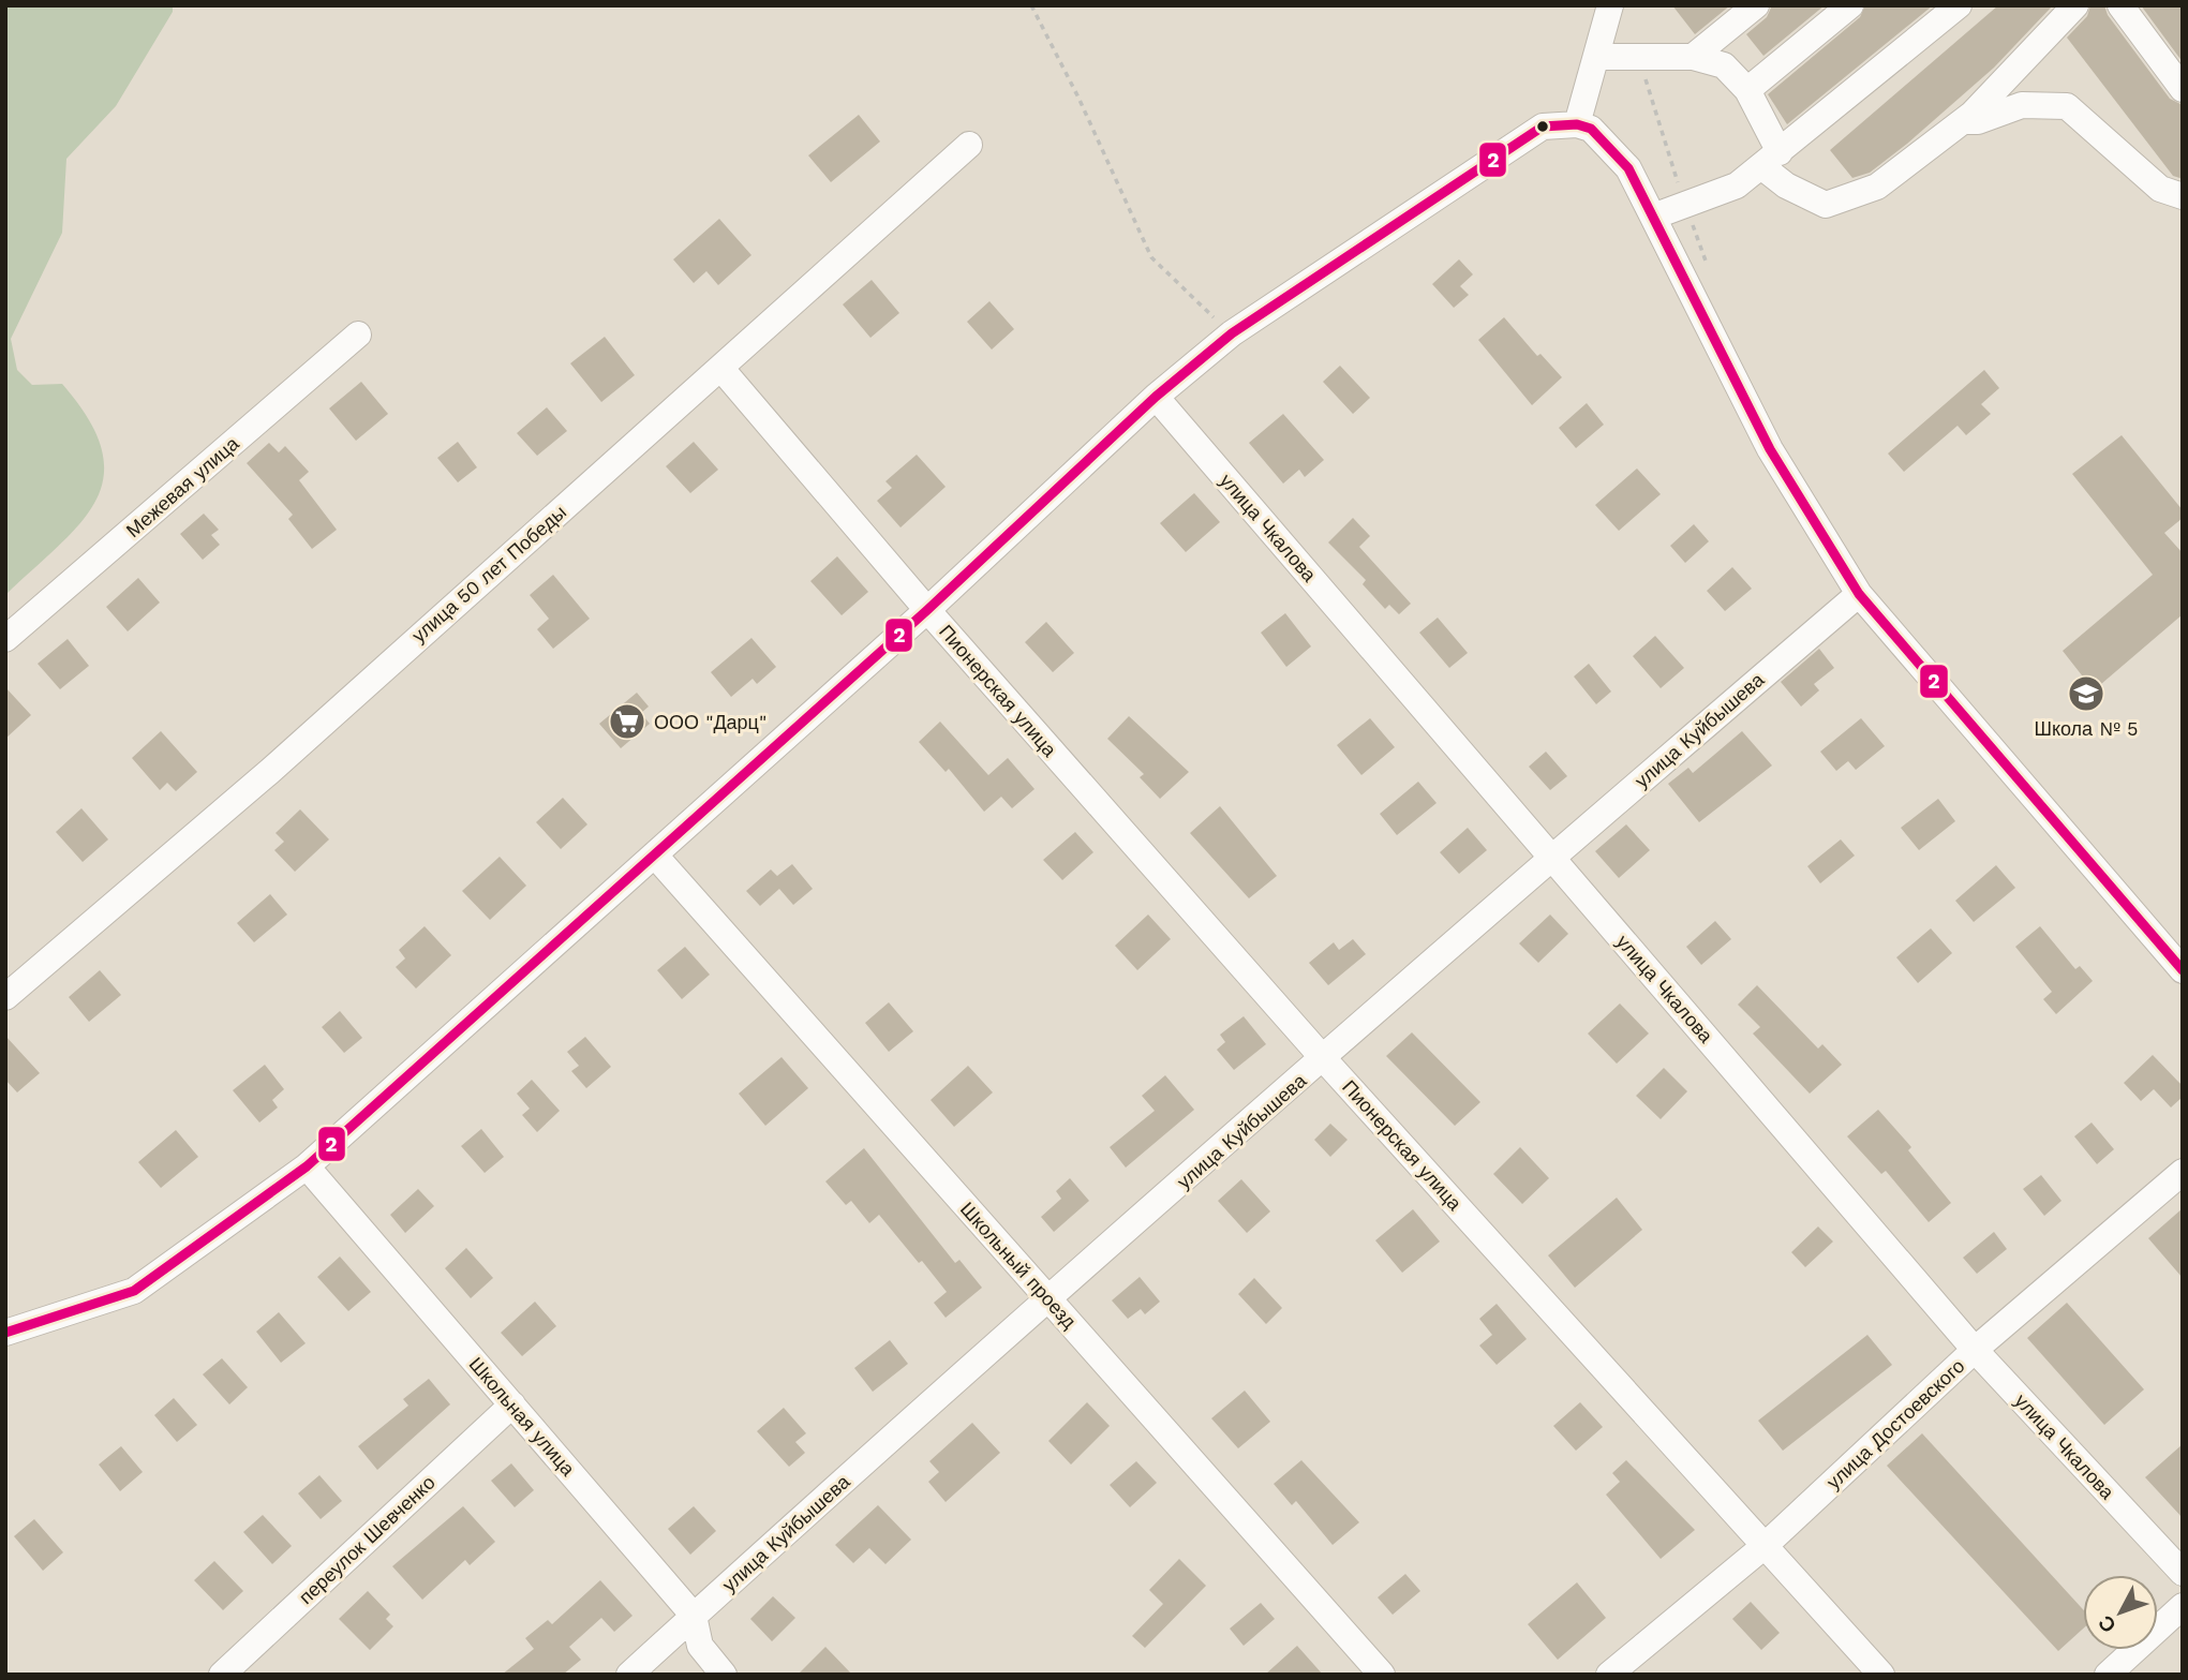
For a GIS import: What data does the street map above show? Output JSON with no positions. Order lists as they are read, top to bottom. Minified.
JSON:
{"streets":{"street":["Межевая улица","улица Чкалова","улица 50 лет Победы","Пионерская улица","улица Куйбышева","Школьный проезд","Школьная улица","улица Достоевского","переулок Шевченко"]},"crossings":[["улица Чкалова","улица Куйбышева"],["улица Чкалова","улица Достоевского"],["улица 50 лет Победы","Пионерская улица"],["Пионерская улица","улица Куйбышева"],["Пионерская улица","улица Достоевского"],["улица Куйбышева","Школьный проезд"],["улица Куйбышева","Школьная улица"],["Школьная улица","переулок Шевченко"]],"places":{"school or university":["Школа № 5"],"supermarket":["ООО \"Дарц\""]},"lines":["transit line 2"],"north":"bottom left"}
